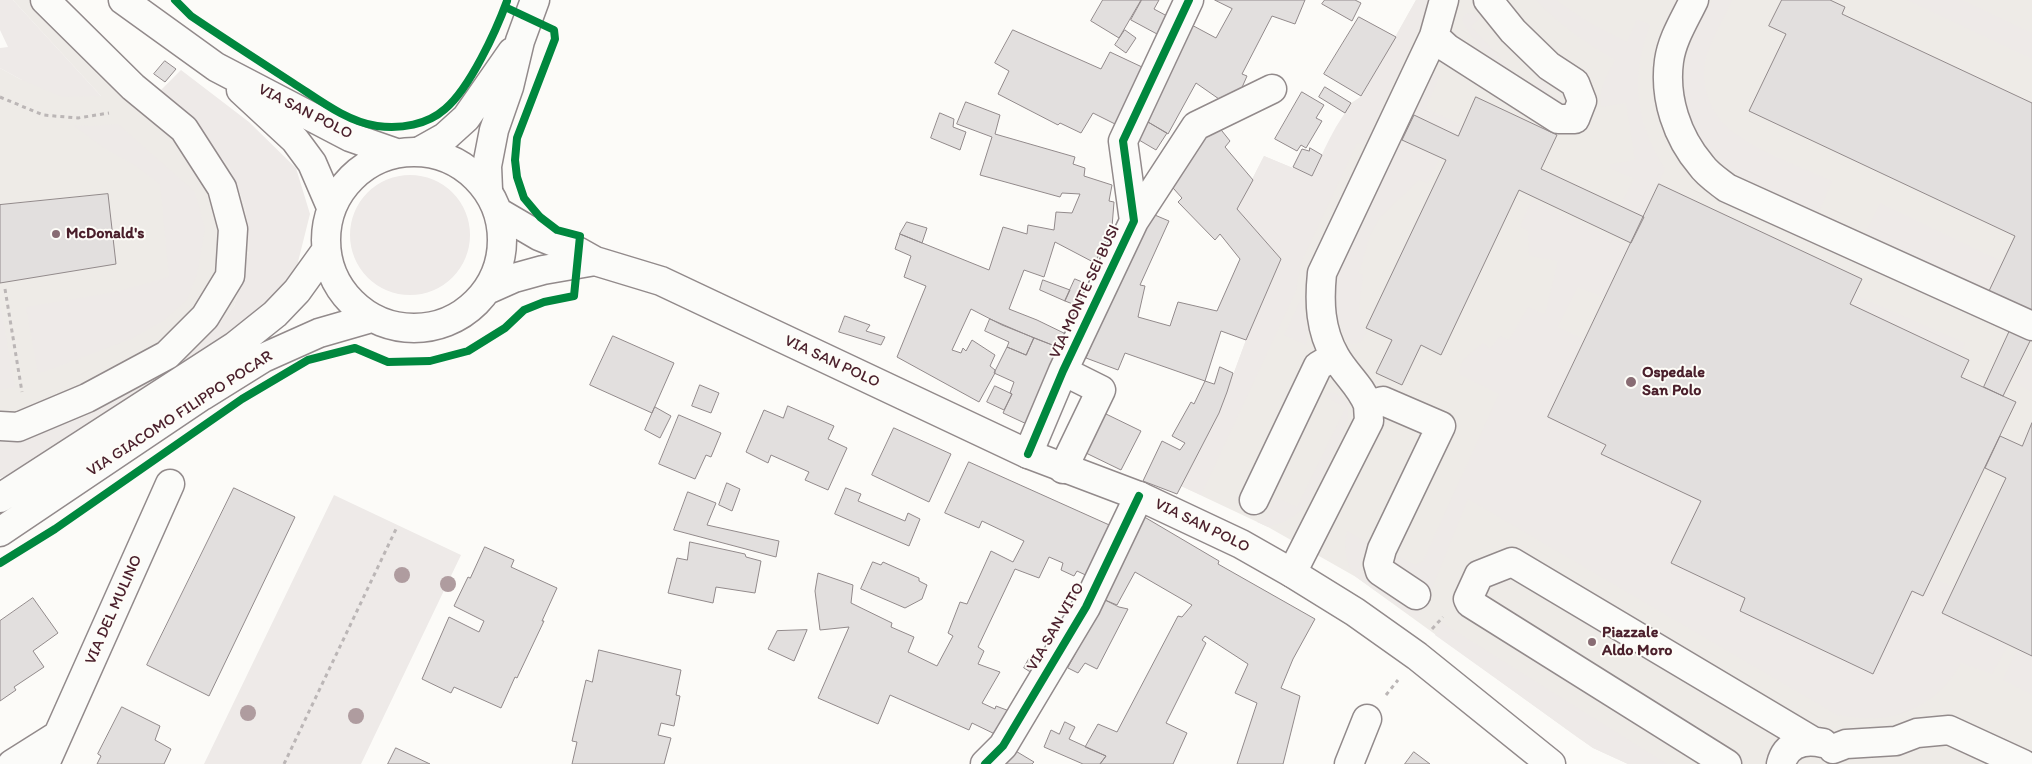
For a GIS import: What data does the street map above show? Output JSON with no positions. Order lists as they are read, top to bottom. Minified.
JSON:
{"streets":{"main road":["VIA SAN POLO","VIA MONTE SEI BUSI","VIA GIACOMO FILIPPO POCAR","VIA DEL MULINO","VIA SAN VITO"]},"crossings":[["VIA SAN POLO","VIA MONTE SEI BUSI"],["VIA SAN POLO","VIA GIACOMO FILIPPO POCAR"],["VIA SAN POLO","VIA SAN VITO"]],"places":["McDonald's","Ospedale San Polo","Piazzale Aldo Moro"]}
